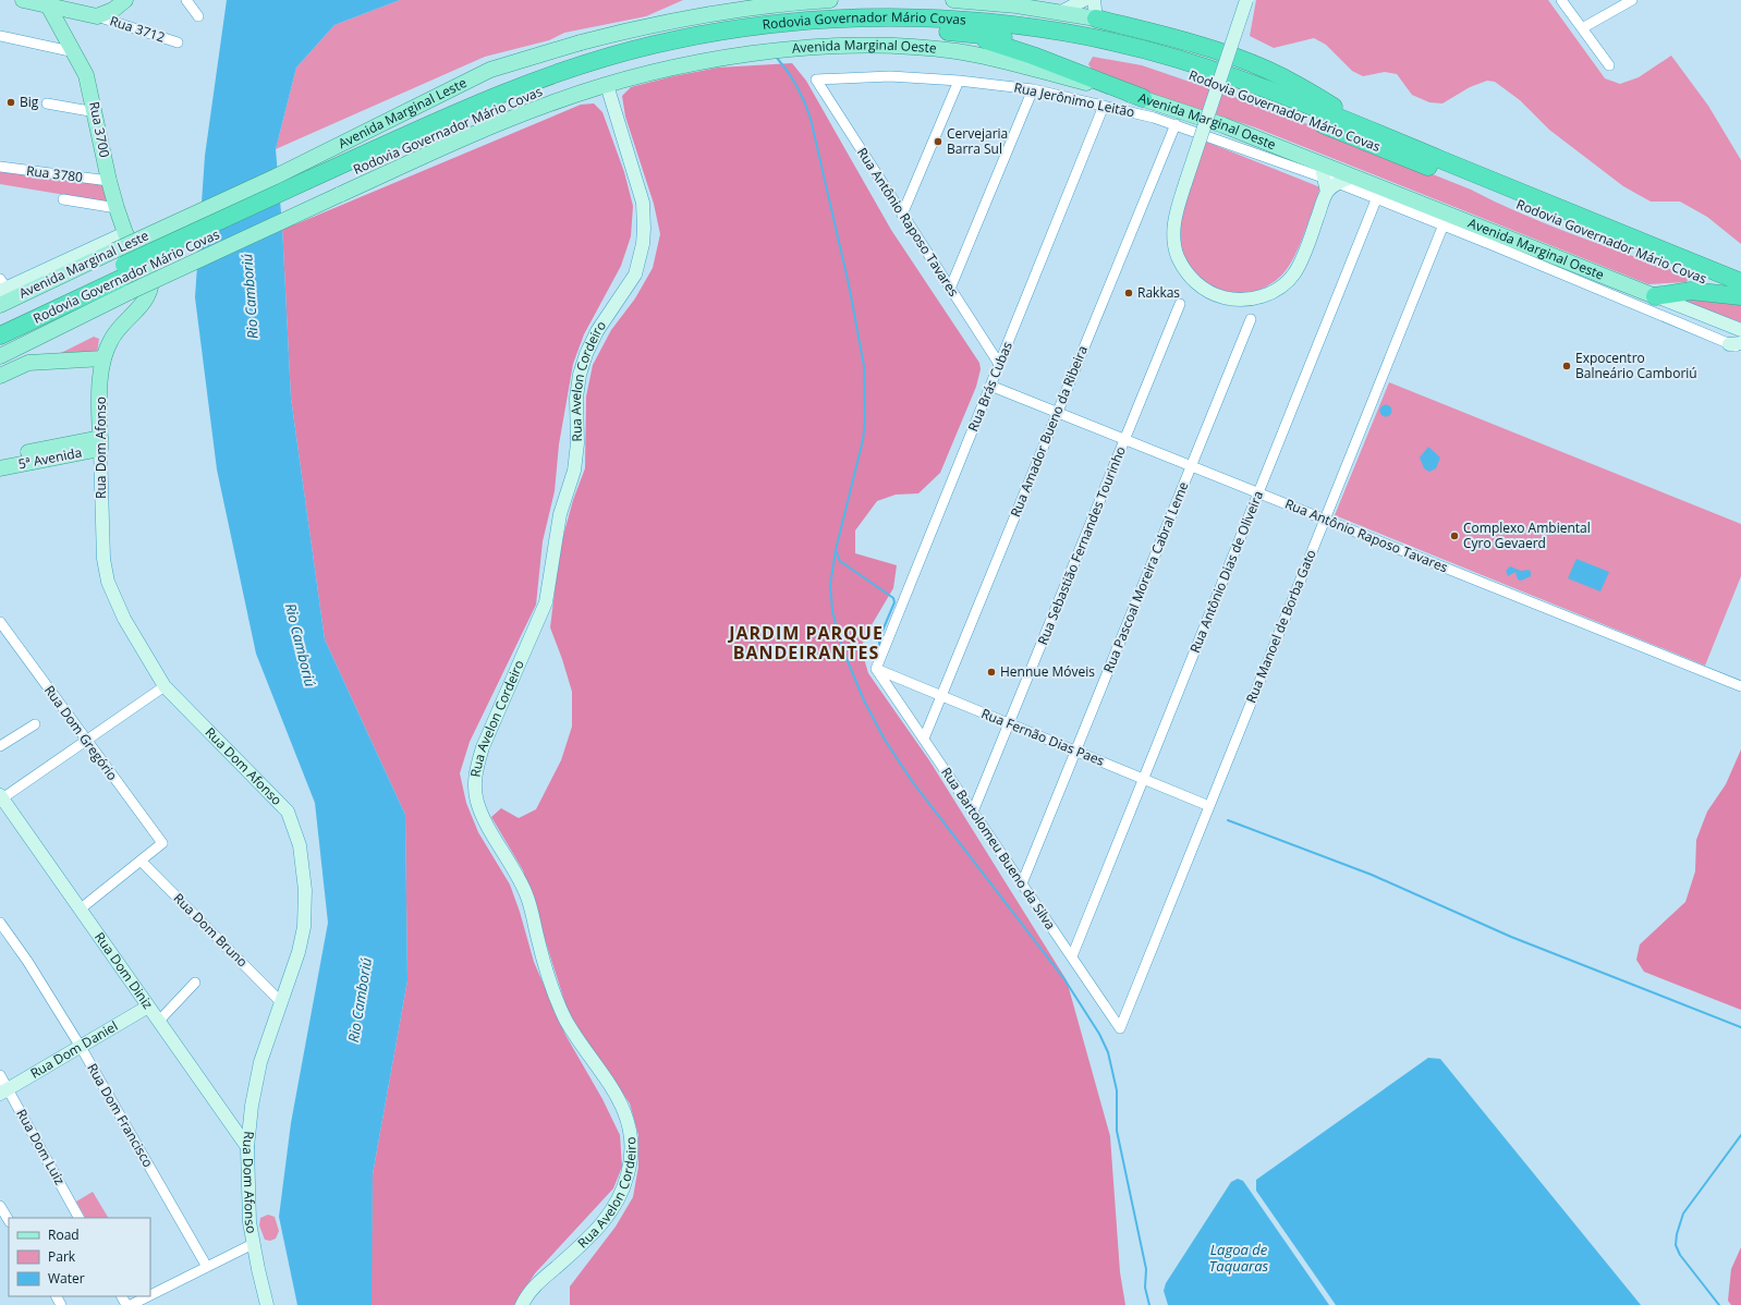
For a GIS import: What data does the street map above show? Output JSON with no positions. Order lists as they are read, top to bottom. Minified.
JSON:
{"streets":{"highway":["Rodovia Governador Mário Covas"],"main road":["Avenida Marginal Oeste","Avenida Marginal Leste","Rua 3700","Rua Dom Afonso","5ª Avenida"],"street":["Rua 3712","Rua Jerônimo Leitão","Rua 3780","Rua Antônio Raposo Tavares","Rua Avelon Cordeiro","Rua Brás Cubas","Rua Amador Bueno da Ribeira","Rua Sebastião Fernandes Tourinho","Rua Antônio Dias de Oliveira","Rua Pascoal Moreira Cabral Leme","Rua Manoel de Borba Gato","Rua Dom Gregório","Rua Fernão Dias Paes","Rua Bartolomeu Bueno da Silva","Rua Dom Bruno","Rua Dom Diniz","Rua Dom Daniel","Rua Dom Francisco","Rua Dom Luiz"]},"crossings":[["Rodovia Governador Mário Covas","Rua 3700"],["Rodovia Governador Mário Covas","Rua Dom Afonso"],["Avenida Marginal Oeste","Rua Jerônimo Leitão"],["Avenida Marginal Oeste","Rua Avelon Cordeiro"],["Avenida Marginal Oeste","Rua Antônio Dias de Oliveira"],["Rua Jerônimo Leitão","Rua Antônio Raposo Tavares"],["Rua Jerônimo Leitão","Rua Brás Cubas"],["Rua Jerônimo Leitão","Rua Amador Bueno da Ribeira"],["Rua Jerônimo Leitão","Rua Antônio Dias de Oliveira"],["Rua Jerônimo Leitão","Rua Manoel de Borba Gato"],["Avenida Marginal Leste","Rua 3700"],["Rua 3700","Rua 3780"],["Rua 3700","Rua Dom Afonso"],["Rua Antônio Raposo Tavares","Rua Brás Cubas"],["Rua Antônio Raposo Tavares","Rua Amador Bueno da Ribeira"],["Rua Antônio Raposo Tavares","Rua Sebastião Fernandes Tourinho"],["Rua Antônio Raposo Tavares","Rua Antônio Dias de Oliveira"],["Rua Antônio Raposo Tavares","Rua Pascoal Moreira Cabral Leme"],["Rua Antônio Raposo Tavares","Rua Manoel de Borba Gato"],["Rua Brás Cubas","Rua Fernão Dias Paes"],["Rua Brás Cubas","Rua Bartolomeu Bueno da Silva"],["Rua Amador Bueno da Ribeira","Rua Fernão Dias Paes"],["Rua Amador Bueno da Ribeira","Rua Bartolomeu Bueno da Silva"],["Rua Dom Afonso","5ª Avenida"],["Rua Dom Afonso","Rua Dom Bruno"],["Rua Dom Afonso","Rua Dom Diniz"],["Rua Sebastião Fernandes Tourinho","Rua Fernão Dias Paes"],["Rua Sebastião Fernandes Tourinho","Rua Bartolomeu Bueno da Silva"],["Rua Antônio Dias de Oliveira","Rua Fernão Dias Paes"],["Rua Antônio Dias de Oliveira","Rua Bartolomeu Bueno da Silva"],["Rua Pascoal Moreira Cabral Leme","Rua Fernão Dias Paes"],["Rua Pascoal Moreira Cabral Leme","Rua Bartolomeu Bueno da Silva"],["Rua Manoel de Borba Gato","Rua Fernão Dias Paes"],["Rua Manoel de Borba Gato","Rua Bartolomeu Bueno da Silva"],["Rua Dom Gregório","Rua Dom Bruno"],["Rua Fernão Dias Paes","Rua Bartolomeu Bueno da Silva"],["Rua Dom Diniz","Rua Dom Daniel"],["Rua Dom Daniel","Rua Dom Francisco"],["Rua Dom Daniel","Rua Dom Luiz"]],"districts":["JARDIM PARQUE BANDEIRANTES"],"water":["Rio Camboriú","Lagoa de Taquaras"],"places":["Big","Cervejaria Barra Sul","Rakkas","Expocentro Balneário Camboriú","Complexo Ambiental Cyro Gevaerd","Hennue Móveis"],"legend":["Road","Park","Water"]}
